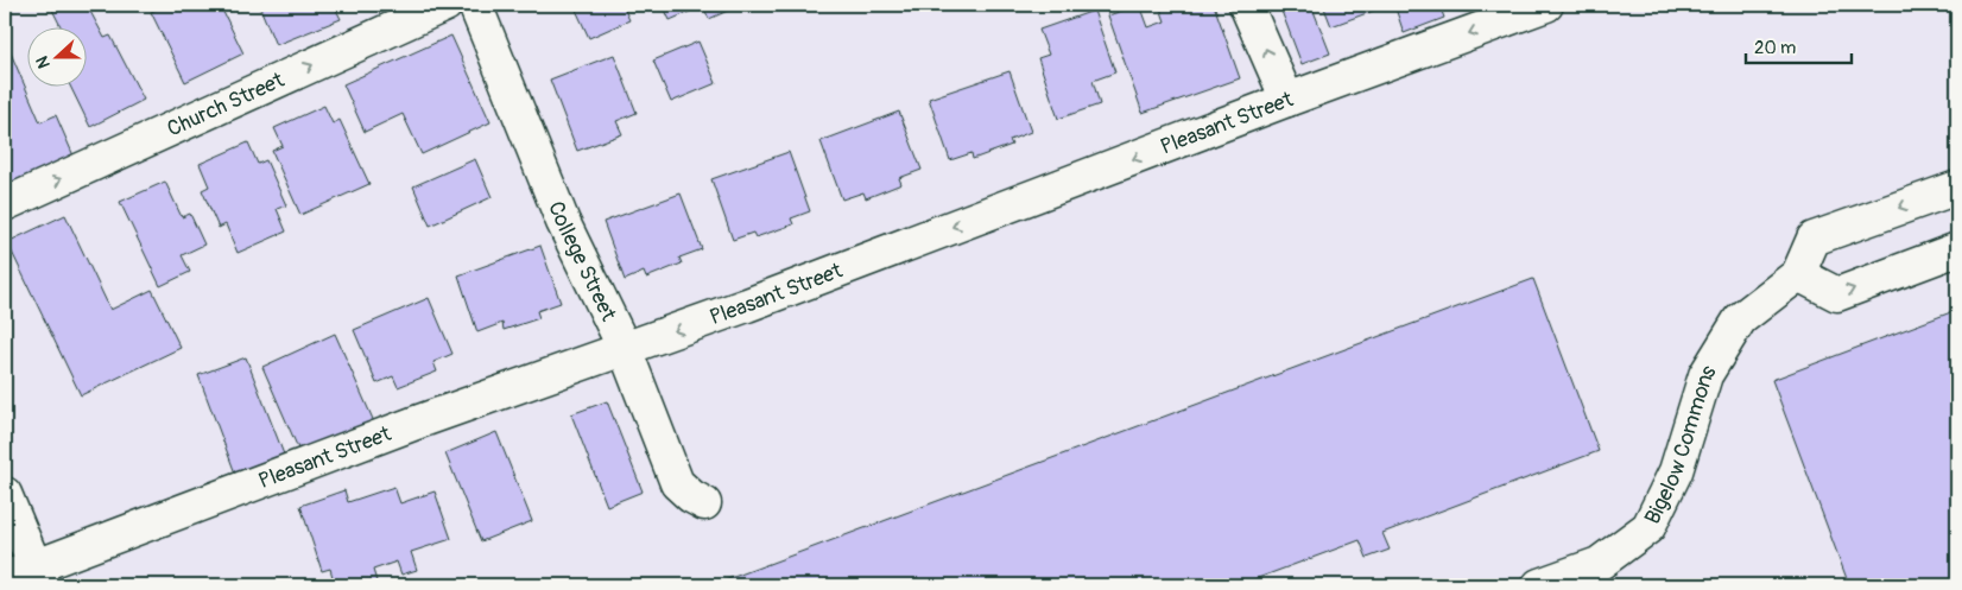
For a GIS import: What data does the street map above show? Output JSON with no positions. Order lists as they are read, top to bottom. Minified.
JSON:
{"streets":{"street":["Church Street","Pleasant Street","College Street","Bigelow Commons"]},"crossings":[["Pleasant Street","College Street"]],"one_way":["Church Street","Pleasant Street"],"scale_bar":"20 m","north":"left"}
